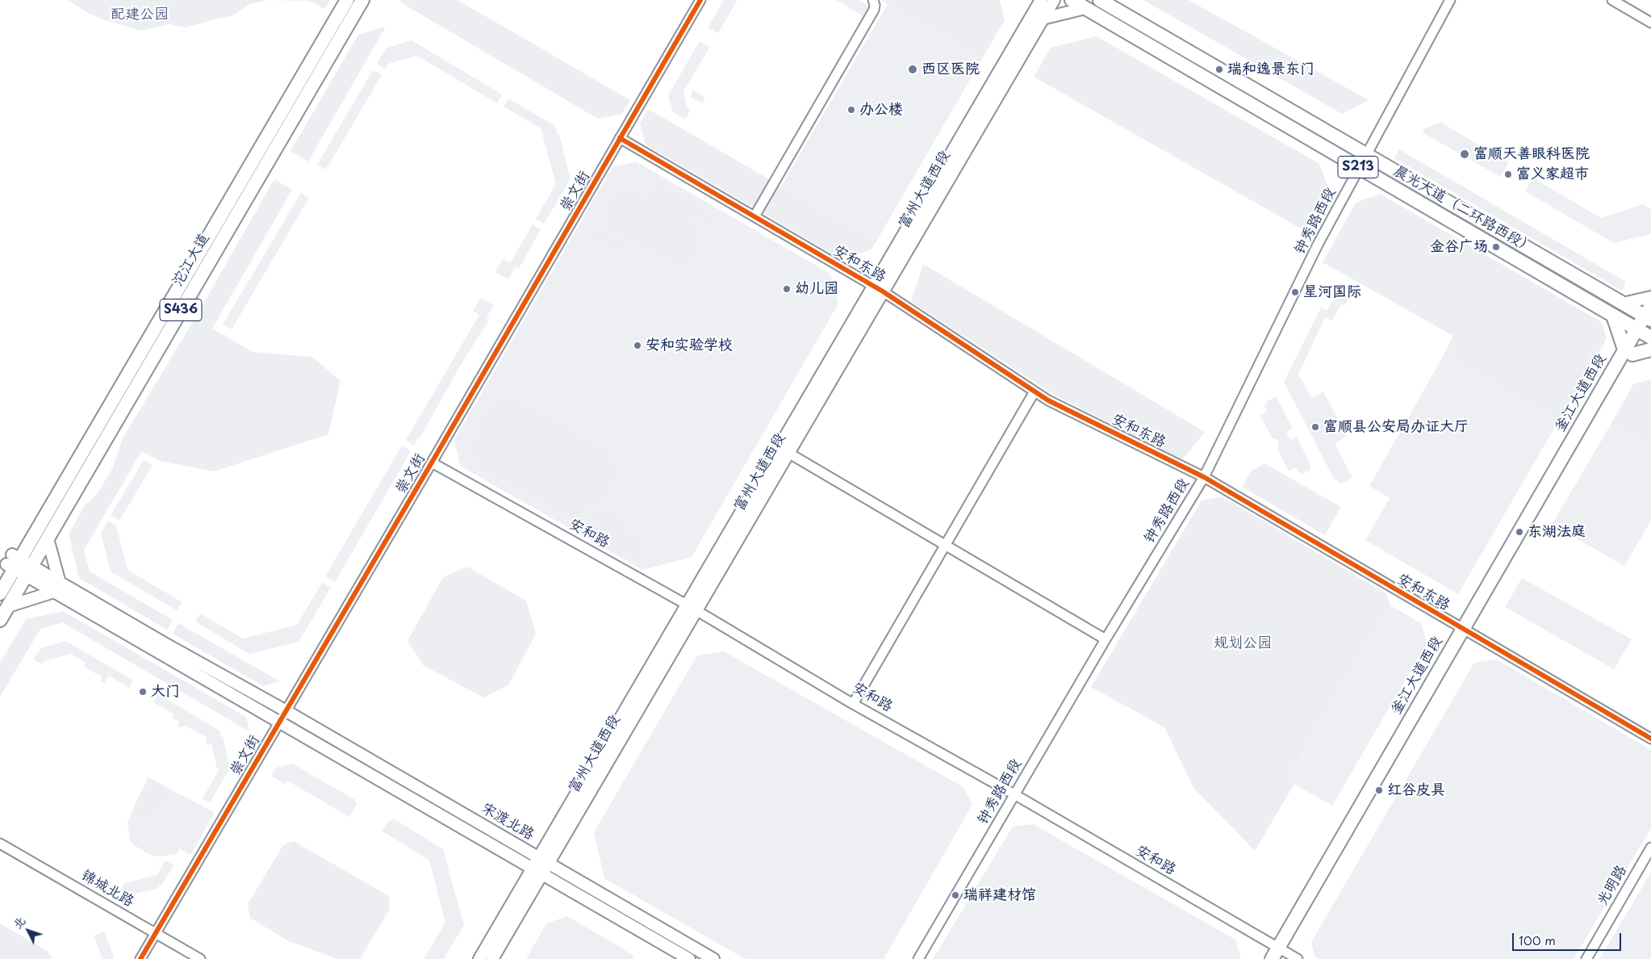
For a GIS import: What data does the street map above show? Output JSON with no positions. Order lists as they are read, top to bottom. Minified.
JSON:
{"streets":{"highway":["S213","晨光大道（二环路西段）","沱江大道","S436","釜江大道西段"],"main road":["富州大道西段","宋渡北路"],"street":["崇文街","钟秀路西段","安和东路","安和路","光明路","锦城北路"]},"crossings":[["富州大道西段","安和东路"],["富州大道西段","安和路"],["富州大道西段","宋渡北路"],["崇文街","安和东路"],["崇文街","安和路"],["崇文街","宋渡北路"],["崇文街","锦城北路"],["晨光大道（二环路西段）","钟秀路西段"],["晨光大道（二环路西段）","釜江大道西段"],["钟秀路西段","安和东路"],["钟秀路西段","安和路"],["安和东路","釜江大道西段"],["釜江大道西段","安和路"]],"parks":["配建公园","规划公园"],"places":["西区医院","瑞和逸景东门","办公楼","富顺天善眼科医院","富义家超市","金谷广场","幼儿园","星河国际","安和实验学校","富顺县公安局办证大厅","东湖法庭","大门","红谷皮具","瑞祥建材馆"],"scale_bar":"100 m","north":"top left"}
